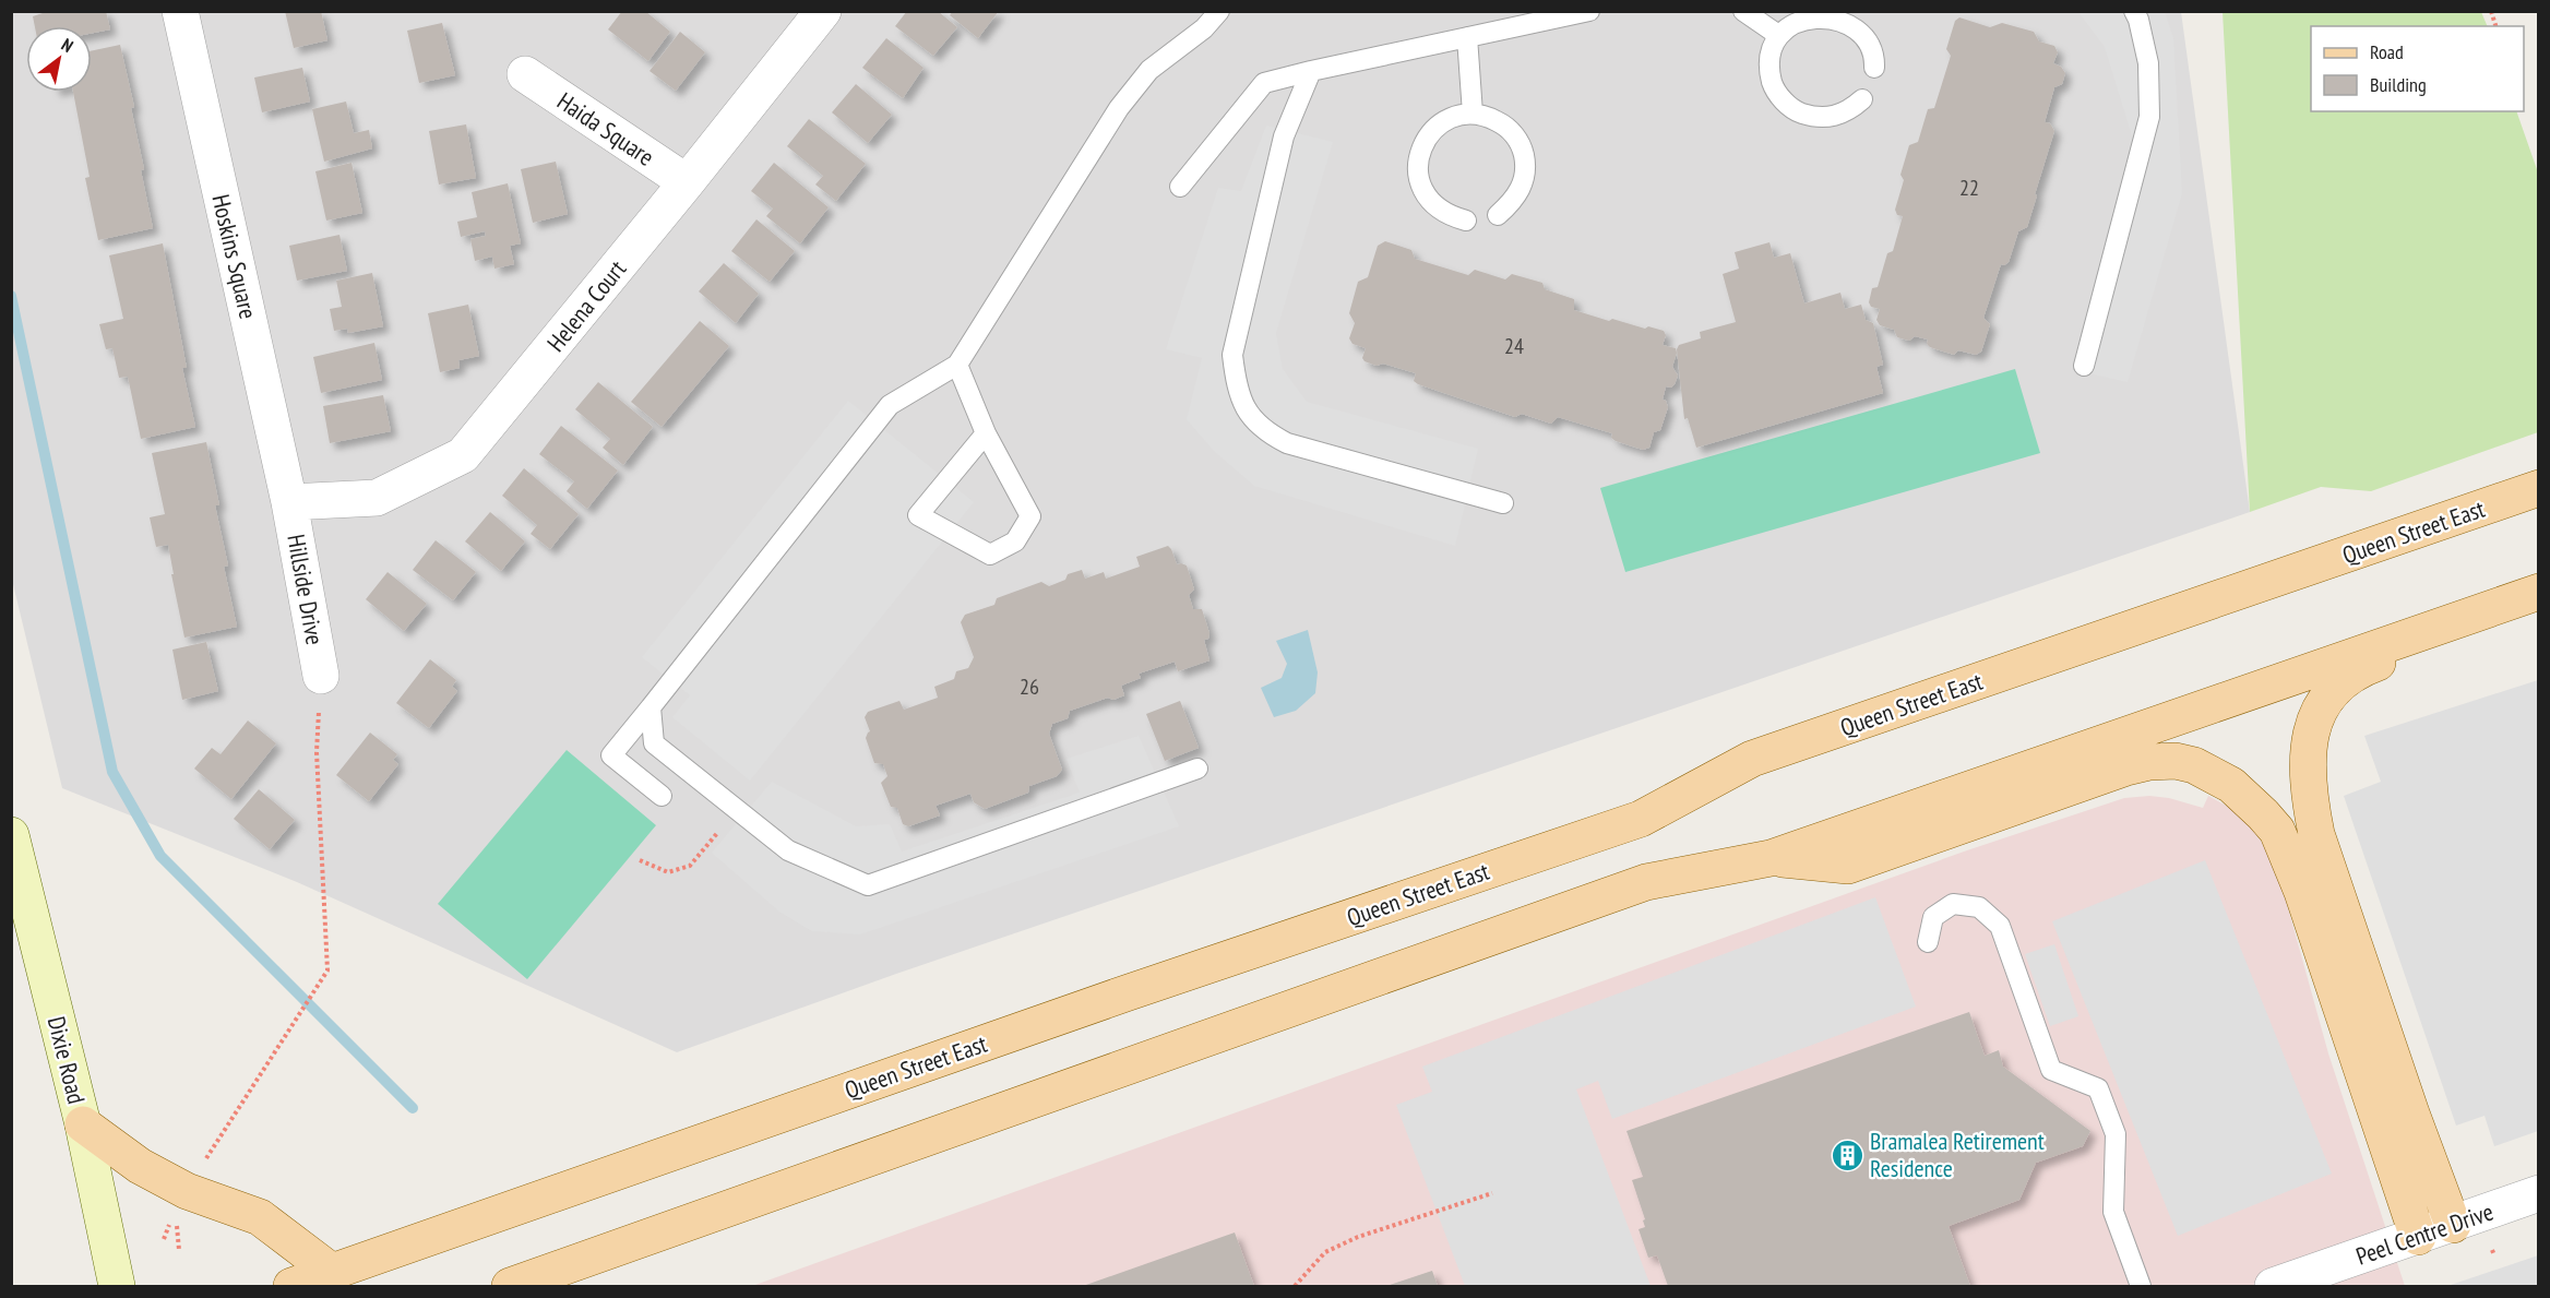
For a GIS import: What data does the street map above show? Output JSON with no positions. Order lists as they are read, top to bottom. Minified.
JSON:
{"streets":{"main road":["Queen Street East","Dixie Road"],"street":["Haida Square","Hoskins Square","Helena Court","Hillside Drive","Peel Centre Drive"]},"crossings":[["Haida Square","Helena Court"],["Hoskins Square","Helena Court"],["Hoskins Square","Hillside Drive"],["Helena Court","Hillside Drive"]],"places":{"building":["Bramalea Retirement Residence"]},"house_numbers":["22","24","26"],"legend":["Road","Building"],"north":"top right"}
